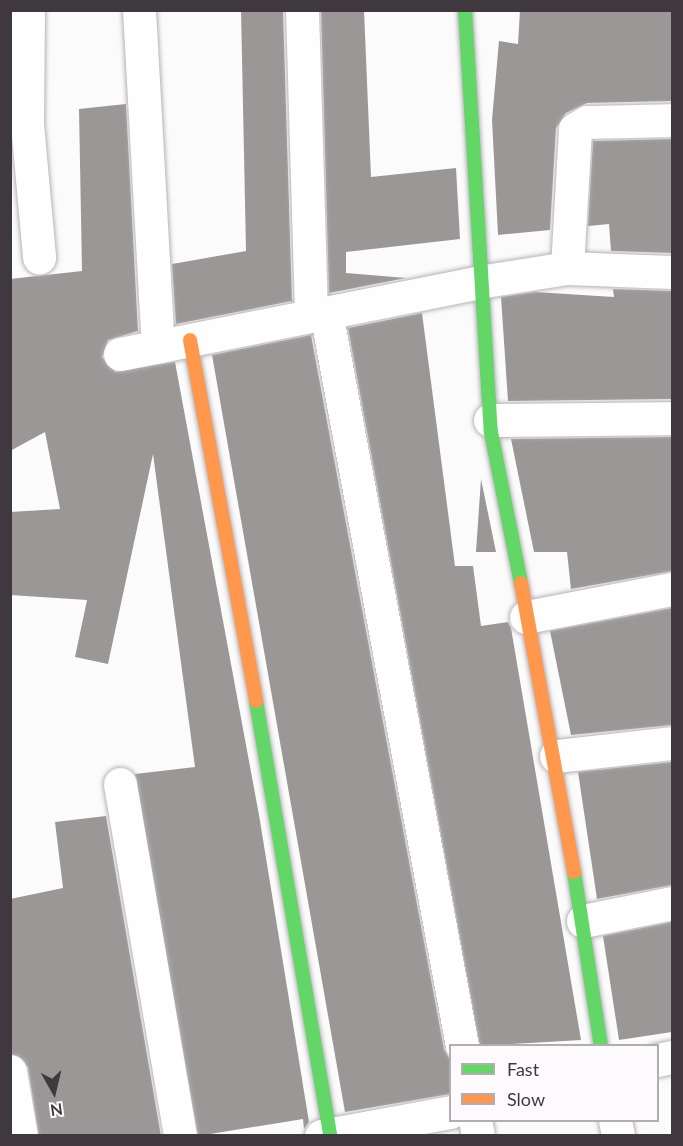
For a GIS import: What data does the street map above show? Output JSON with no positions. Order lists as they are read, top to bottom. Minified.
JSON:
{"legend":["Fast","Slow"],"north":"bottom"}
